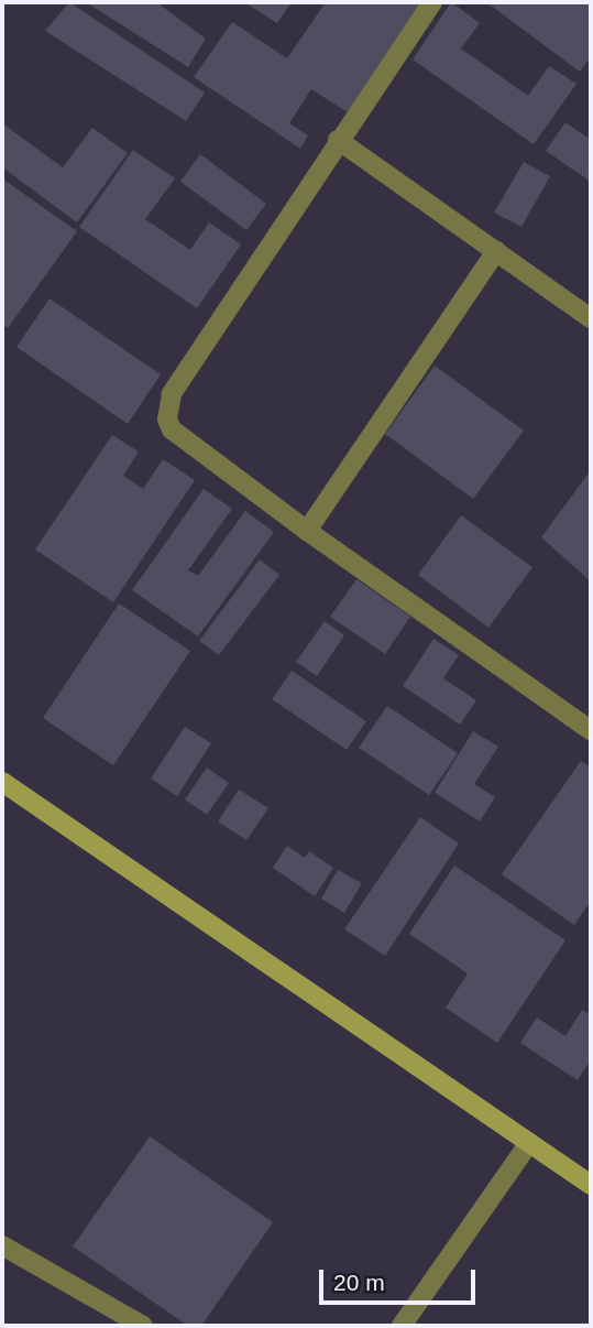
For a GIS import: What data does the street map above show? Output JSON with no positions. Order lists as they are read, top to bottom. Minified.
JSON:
{"scale_bar":"20 m"}
